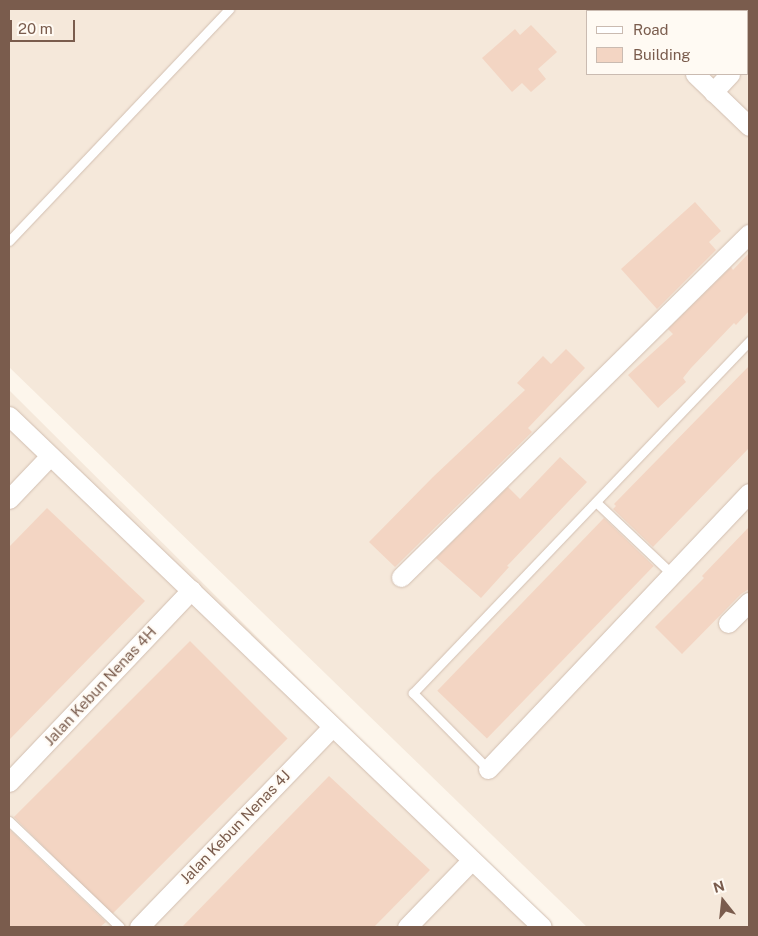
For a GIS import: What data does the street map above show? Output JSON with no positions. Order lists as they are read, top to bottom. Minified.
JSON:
{"streets":{"street":["Jalan Kebun Nenas 4H","Jalan Kebun Nenas 4J"]},"legend":["Road","Building"],"scale_bar":"20 m","north":"top"}
